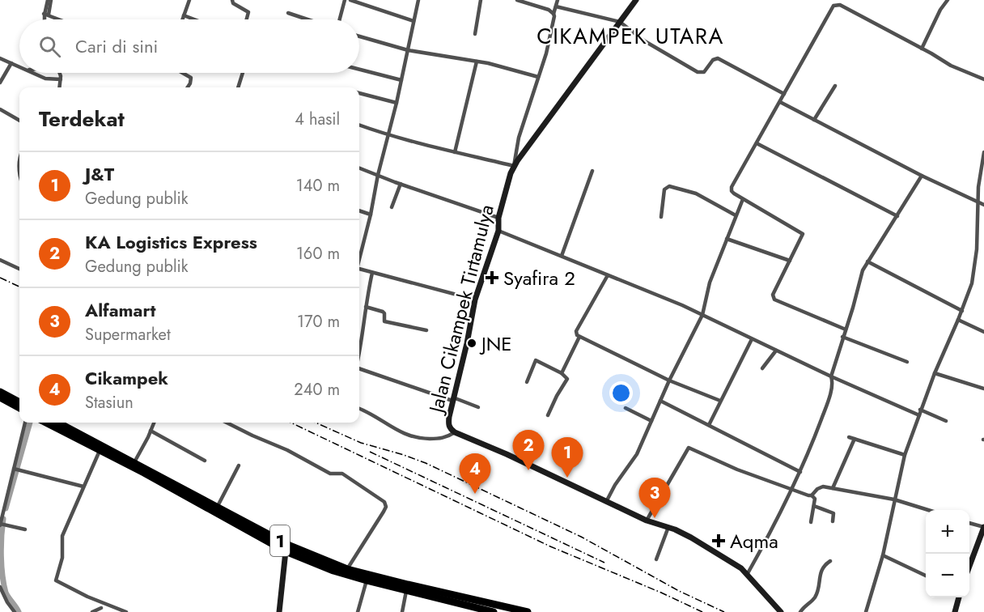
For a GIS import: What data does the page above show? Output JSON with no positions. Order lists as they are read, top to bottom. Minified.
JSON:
{"streets":{"highway":["1"],"street":["Jalan Cikampek Tirtamulya"]},"districts":["CIKAMPEK UTARA"],"places":{"health":["Syafira 2","Aqma"],"other":["JNE"]},"page":{"search":"Cari di sini","heading":["Terdekat","4 hasil"],"list":[{"mark":"1","name":"J&T","note":"Gedung publik","value":"140 m"},{"mark":"2","name":"KA Logistics Express","note":"Gedung publik","value":"160 m"},{"mark":"3","name":"Alfamart","note":"Supermarket","value":"170 m"},{"mark":"4","name":"Cikampek","note":"Stasiun","value":"240 m"}],"pins":["2","1","4","3"],"map_buttons":["+","−"]}}
